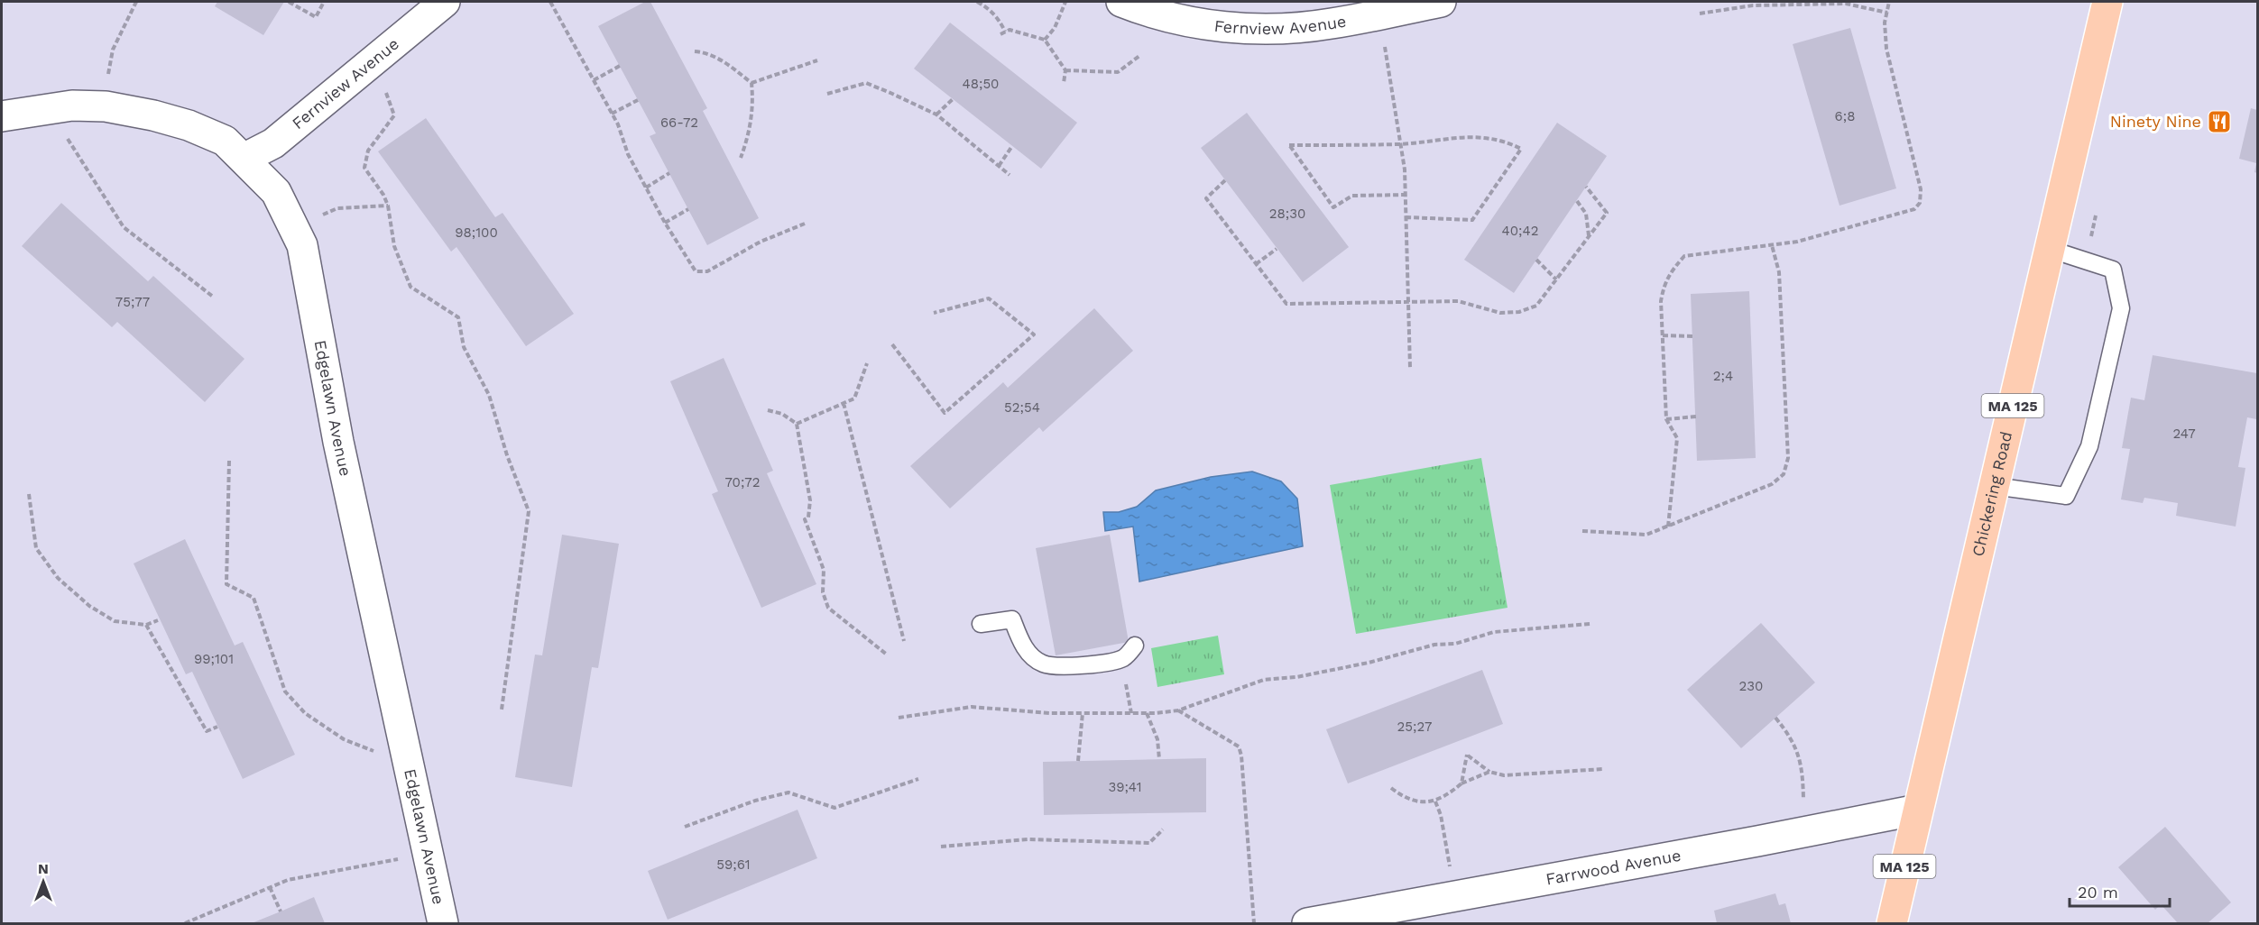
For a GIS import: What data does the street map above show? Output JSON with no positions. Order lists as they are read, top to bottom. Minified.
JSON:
{"streets":{"main road":["MA 125","Chickering Road"],"street":["Fernview Avenue","Edgelawn Avenue","Farrwood Avenue"]},"crossings":[["Fernview Avenue","Edgelawn Avenue"],["Chickering Road","Farrwood Avenue"]],"places":{"restaurant":["Ninety Nine"]},"house_numbers":["48;50","6;8","66-72","28;30","40;42","98;100","75;77","2;4","52;54","247","70;72","99;101","230","25;27","39;41","59;61"],"scale_bar":"20 m","north":"top"}
